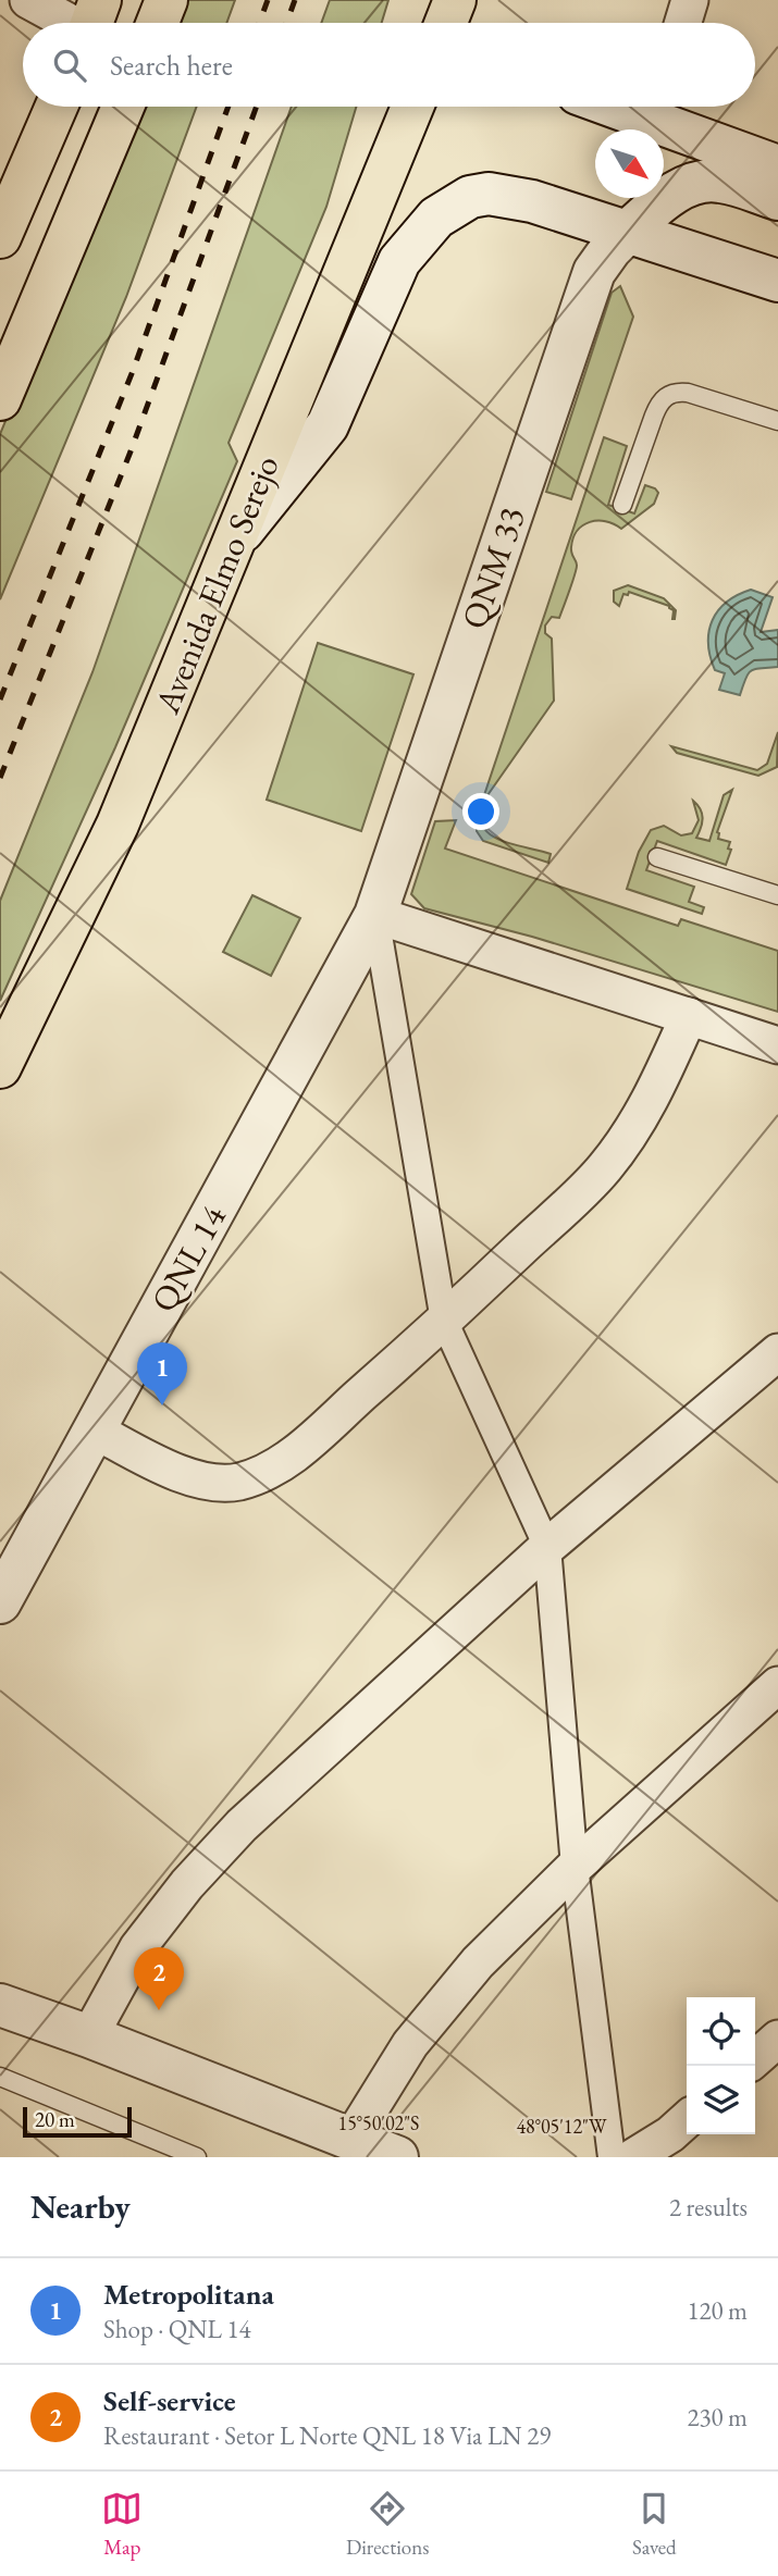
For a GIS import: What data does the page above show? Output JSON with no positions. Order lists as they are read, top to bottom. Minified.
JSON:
{"streets":{"main road":["Avenida Elmo Serejo"],"street":["QNM 33","QNL 14"]},"crossings":[["QNM 33","QNL 14"]],"scale_bar":"20 m","north":"bottom right","page":{"search":"Search here","pins":["1","2"],"scale":"20 m","heading":["Nearby","2 results"],"list":[{"mark":"1","name":"Metropolitana","note":"Shop · QNL 14","value":"120 m"},{"mark":"2","name":"Self-service","note":"Restaurant · Setor L Norte QNL 18 Via LN 29","value":"230 m"}],"nav":["Map","Directions","Saved"]},"coordinates":["15°50'02\"S","48°05'12\"W"]}
